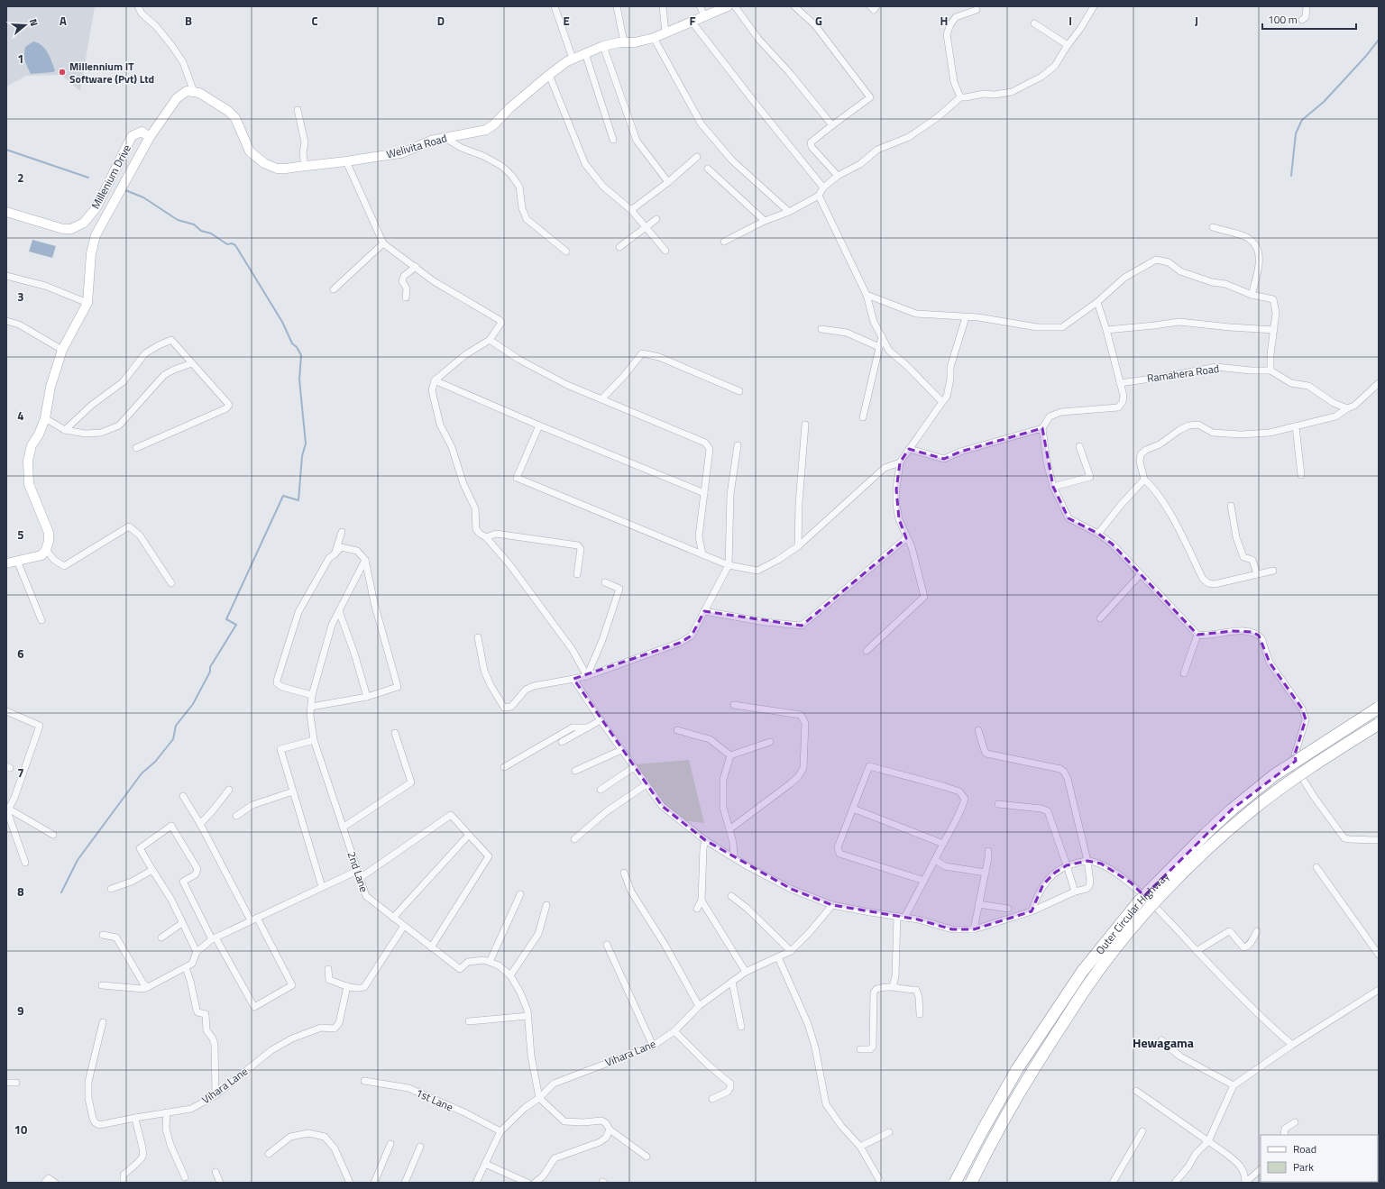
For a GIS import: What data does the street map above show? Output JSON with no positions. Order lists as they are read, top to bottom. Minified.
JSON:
{"streets":{"highway":["Outer Circular Highway"],"street":["Welivita Road","Millenium Drive","Ramahera Road","2nd Lane","Vihara Lane","1st Lane"]},"crossings":[["2nd Lane","Vihara Lane"],["Vihara Lane","1st Lane"]],"districts":["Hewagama"],"places":["Millennium IT Software (Pvt) Ltd"],"legend":["Road","Park"],"scale_bar":"100 m","north":"right","grid":{"columns":["A","B","C","D","E","F","G","H","I","J"],"rows":["1","2","3","4","5","6","7","8","9","10"]}}
